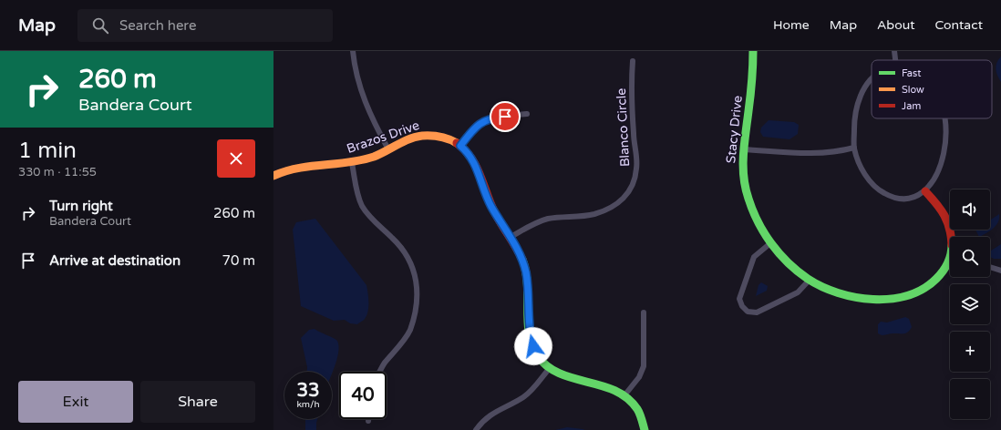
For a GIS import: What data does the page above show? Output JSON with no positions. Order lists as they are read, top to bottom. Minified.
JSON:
{"streets":{"street":["Blanco Circle","Stacy Drive","Brazos Drive"]},"crossings":[["Blanco Circle","Brazos Drive"]],"legend":["Fast","Slow","Jam"],"page":{"header":"Map","search":"Search here","nav":["Home","Map","About","Contact"],"turn":["260 m","Bandera Court"],"heading":["1 min","330 m · 11:55"],"list":[{"name":"Turn right","note":"Bandera Court","value":"260 m"},{"name":"Arrive at destination","value":"70 m"}],"map_buttons":["+","−"],"speed":"33 km/h","limit":"40","buttons":["Exit","Share"]}}
